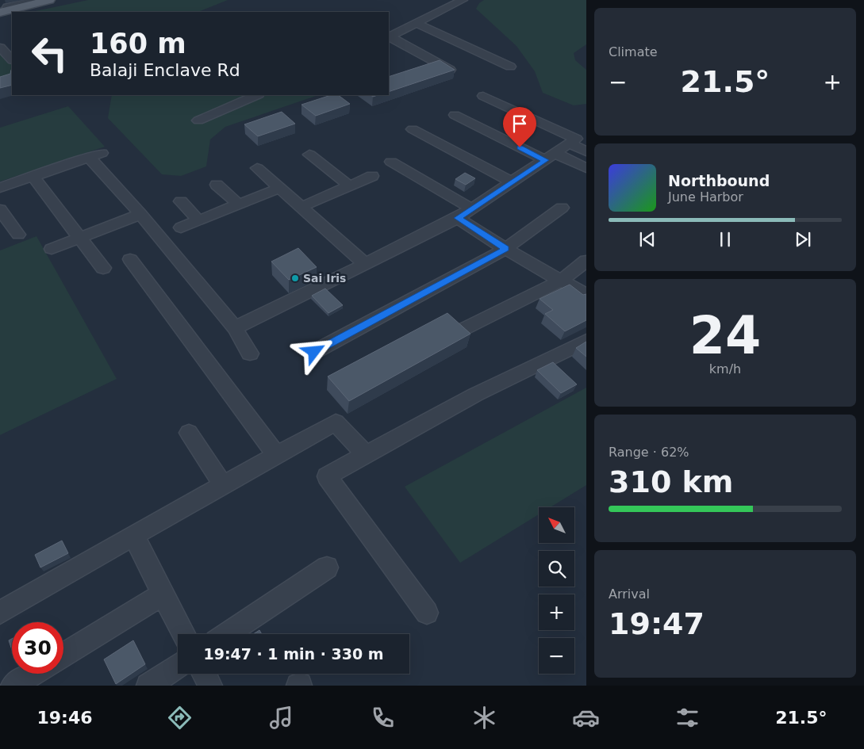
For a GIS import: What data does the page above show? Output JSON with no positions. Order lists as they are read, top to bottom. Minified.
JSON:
{"places":["Sai Iris"],"north":"top left","page":{"tile":["Climate",["24","km/h"],["Range · 62%","310 km"],["Arrival","19:47"]],"turn":["160 m","Balaji Enclave Rd"],"heat":["−","21.5°","+"],"song":["Northbound","June Harbor"],"map_buttons":["+","−"],"limit":"30","trip":"19:47 · 1 min · 330 m","tabs":["19:46","21.5°"]}}
